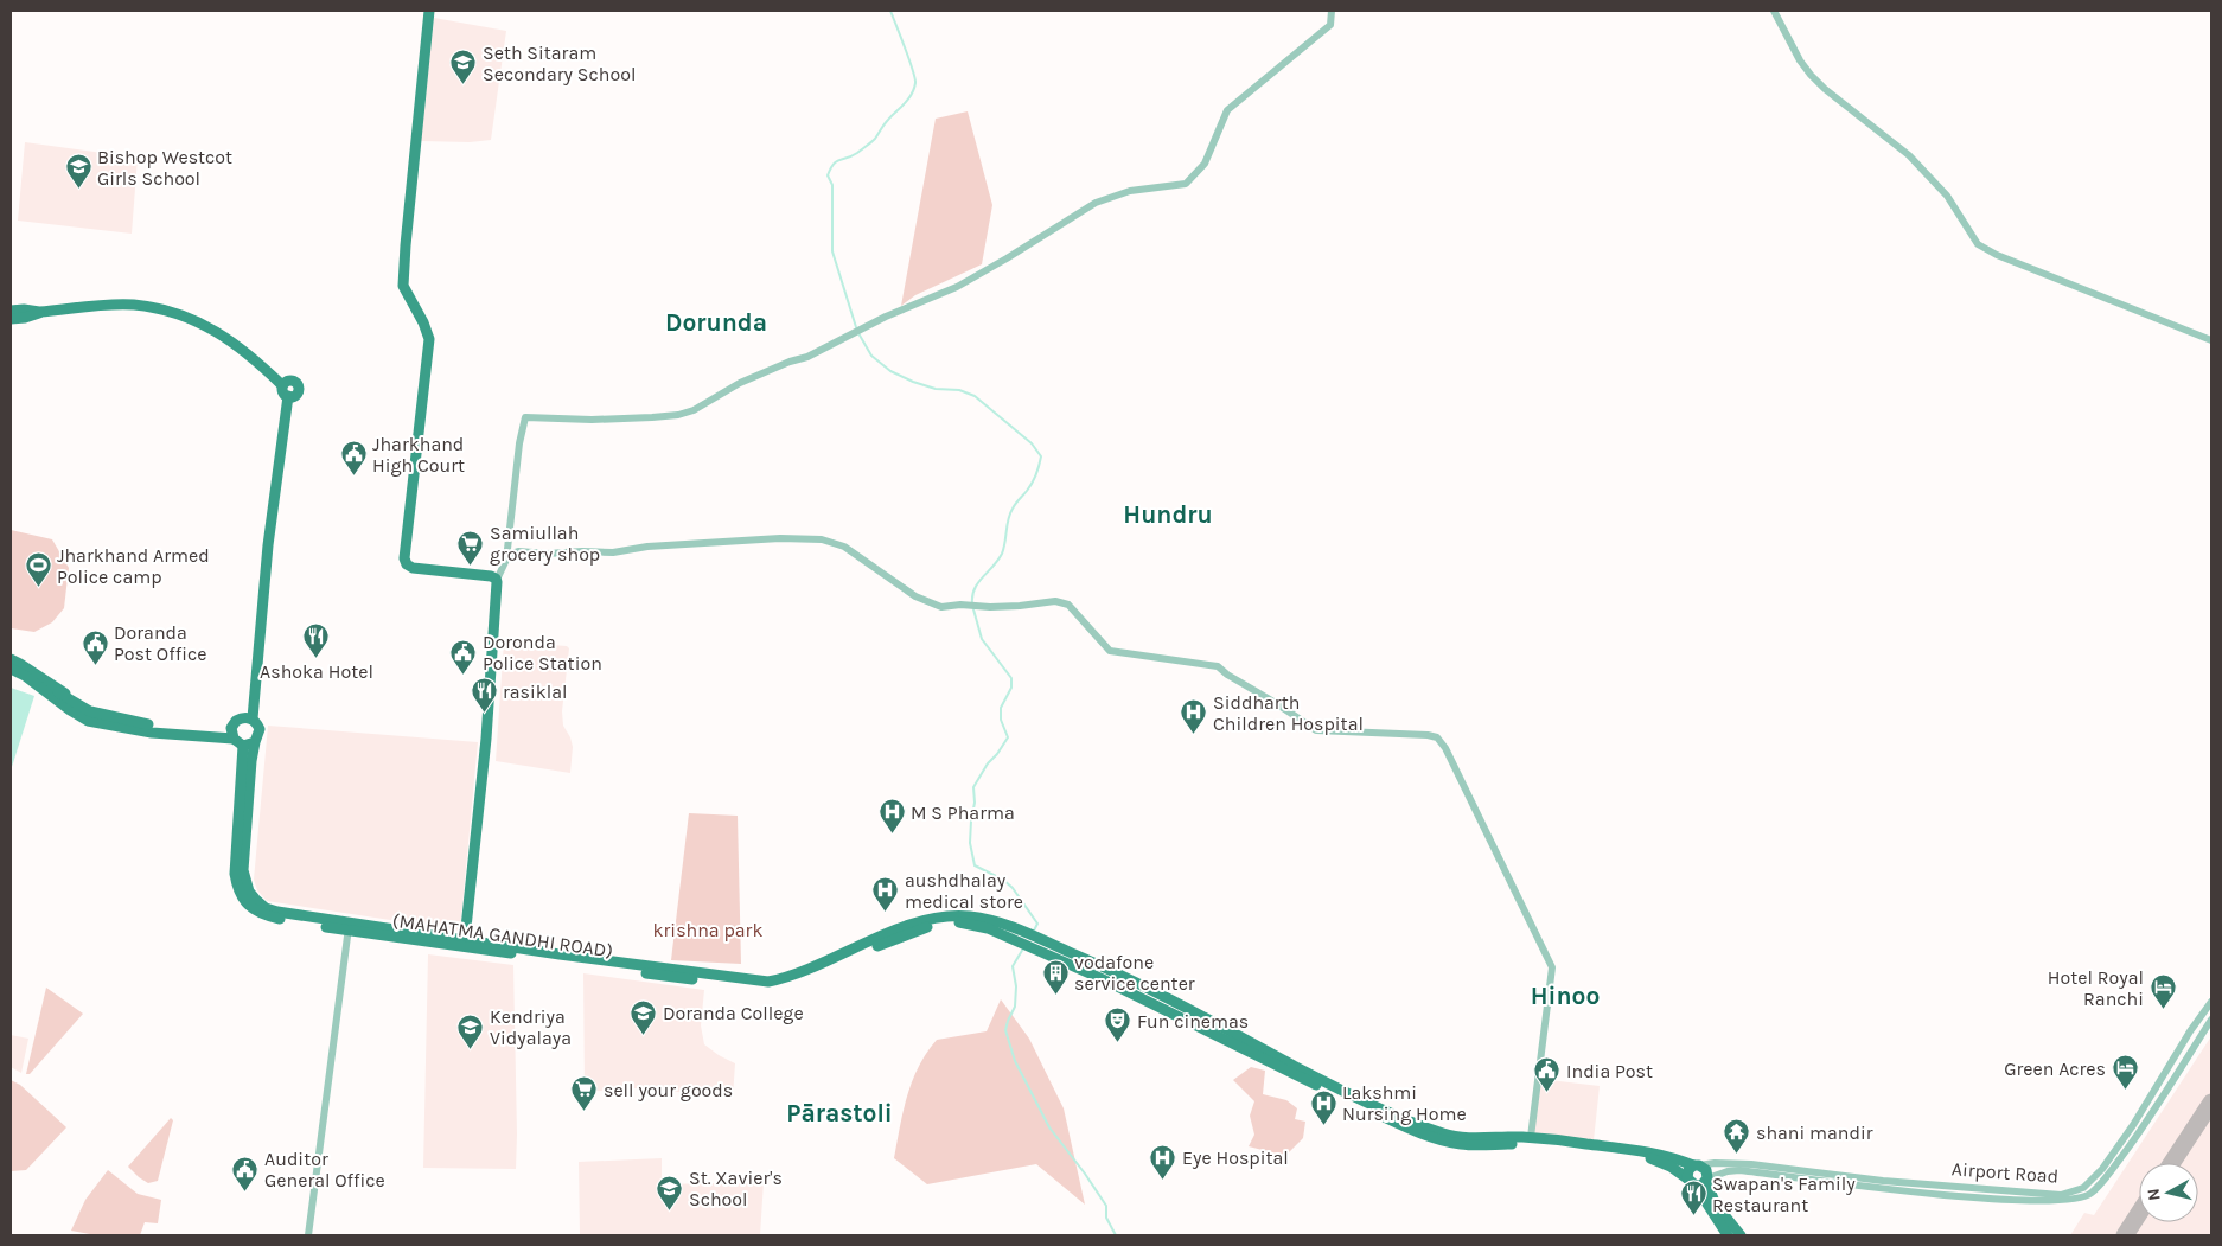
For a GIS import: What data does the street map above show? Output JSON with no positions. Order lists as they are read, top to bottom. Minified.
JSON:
{"streets":{"main road":["(MAHATMA GANDHI ROAD)"],"street":["Airport Road"]},"districts":["Dorunda","Hundru","Hinoo","Pārastoli"],"parks":["krishna park"],"places":{"school or university":["Seth Sitaram Secondary School","Bishop Westcot Girls School","Doranda College","Kendriya Vidyalaya","St. Xavier's School"],"public building":["Jharkhand High Court","Doranda Post Office","Doronda Police Station","India Post","Auditor General Office"],"supermarket":["Samiullah grocery shop","sell your goods"],"sports":["Jharkhand Armed Police camp"],"restaurant":["Ashoka Hotel","rasiklal","Swapan's Family Restaurant"],"hospital":["Siddharth Children Hospital","M S Pharma","aushdhalay medical store","Lakshmi Nursing Home","Eye Hospital"],"building":["vodafone service center"],"hotel":["Hotel Royal Ranchi","Green Acres"],"theatre":["Fun cinemas"],"temple":["shani mandir"]},"north":"left"}
